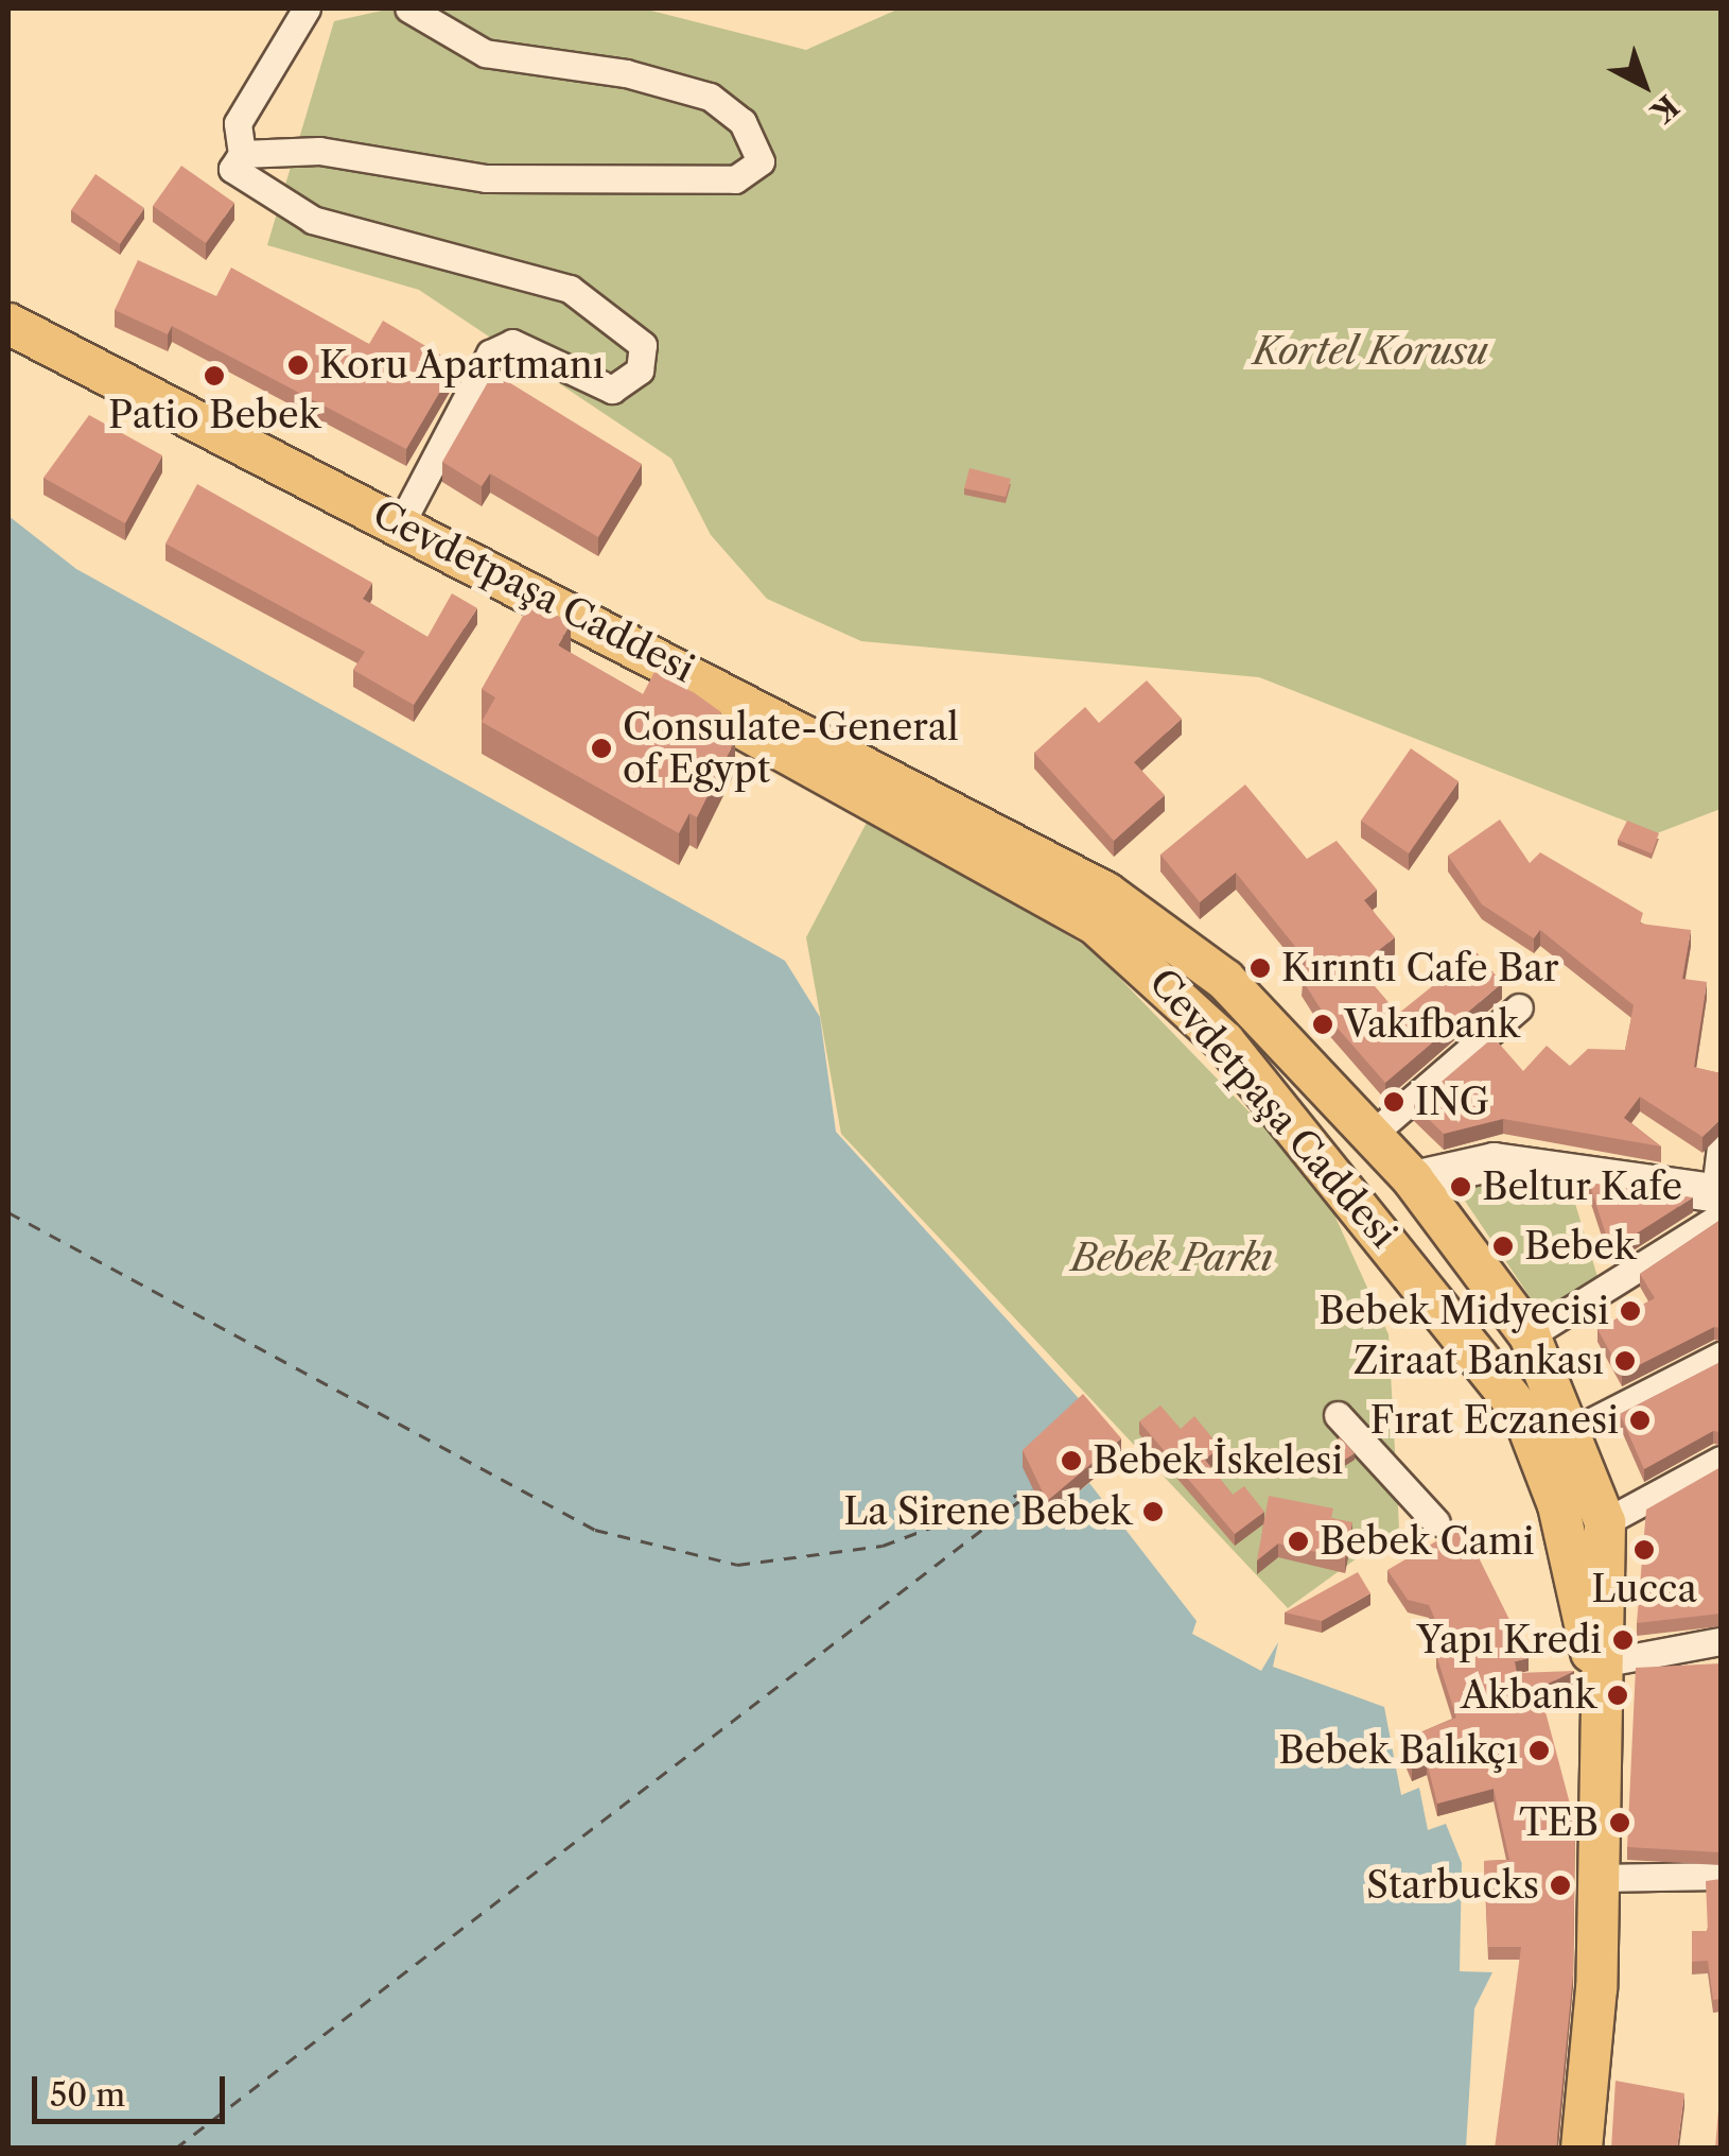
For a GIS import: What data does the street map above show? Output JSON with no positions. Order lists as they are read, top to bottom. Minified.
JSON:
{"streets":{"main road":["Cevdetpaşa Caddesi"]},"parks":["Kortel Korusu","Bebek Parkı"],"places":["Koru Apartmanı","Patio Bebek","Consulate-General of Egypt","Kırıntı Cafe Bar","Vakıfbank","ING","Beltur Kafe","Bebek","Bebek Midyecisi","Ziraat Bankası","Fırat Eczanesi","Bebek İskelesi","La Sirene Bebek","Bebek Cami","Lucca","Yapı Kredi","Akbank","Bebek Balıkçı","TEB","Starbucks"],"scale_bar":"50 m","north":"bottom right"}
